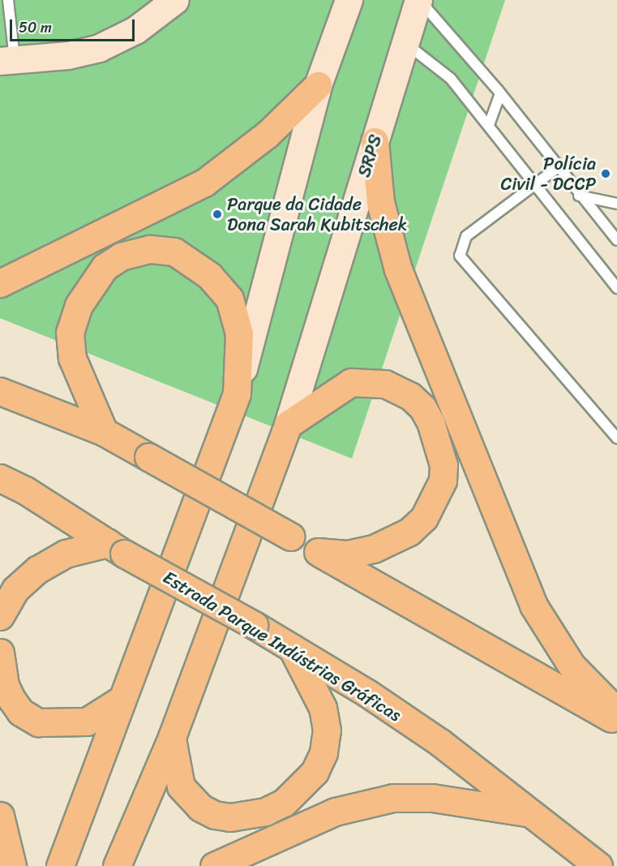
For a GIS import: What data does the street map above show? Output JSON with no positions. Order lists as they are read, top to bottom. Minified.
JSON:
{"streets":{"main road":["SRPS","Estrada Parque Indústrias Gráficas"]},"places":["Polícia Civil - DCCP","Parque da Cidade Dona Sarah Kubitschek"],"scale_bar":"50 m"}
